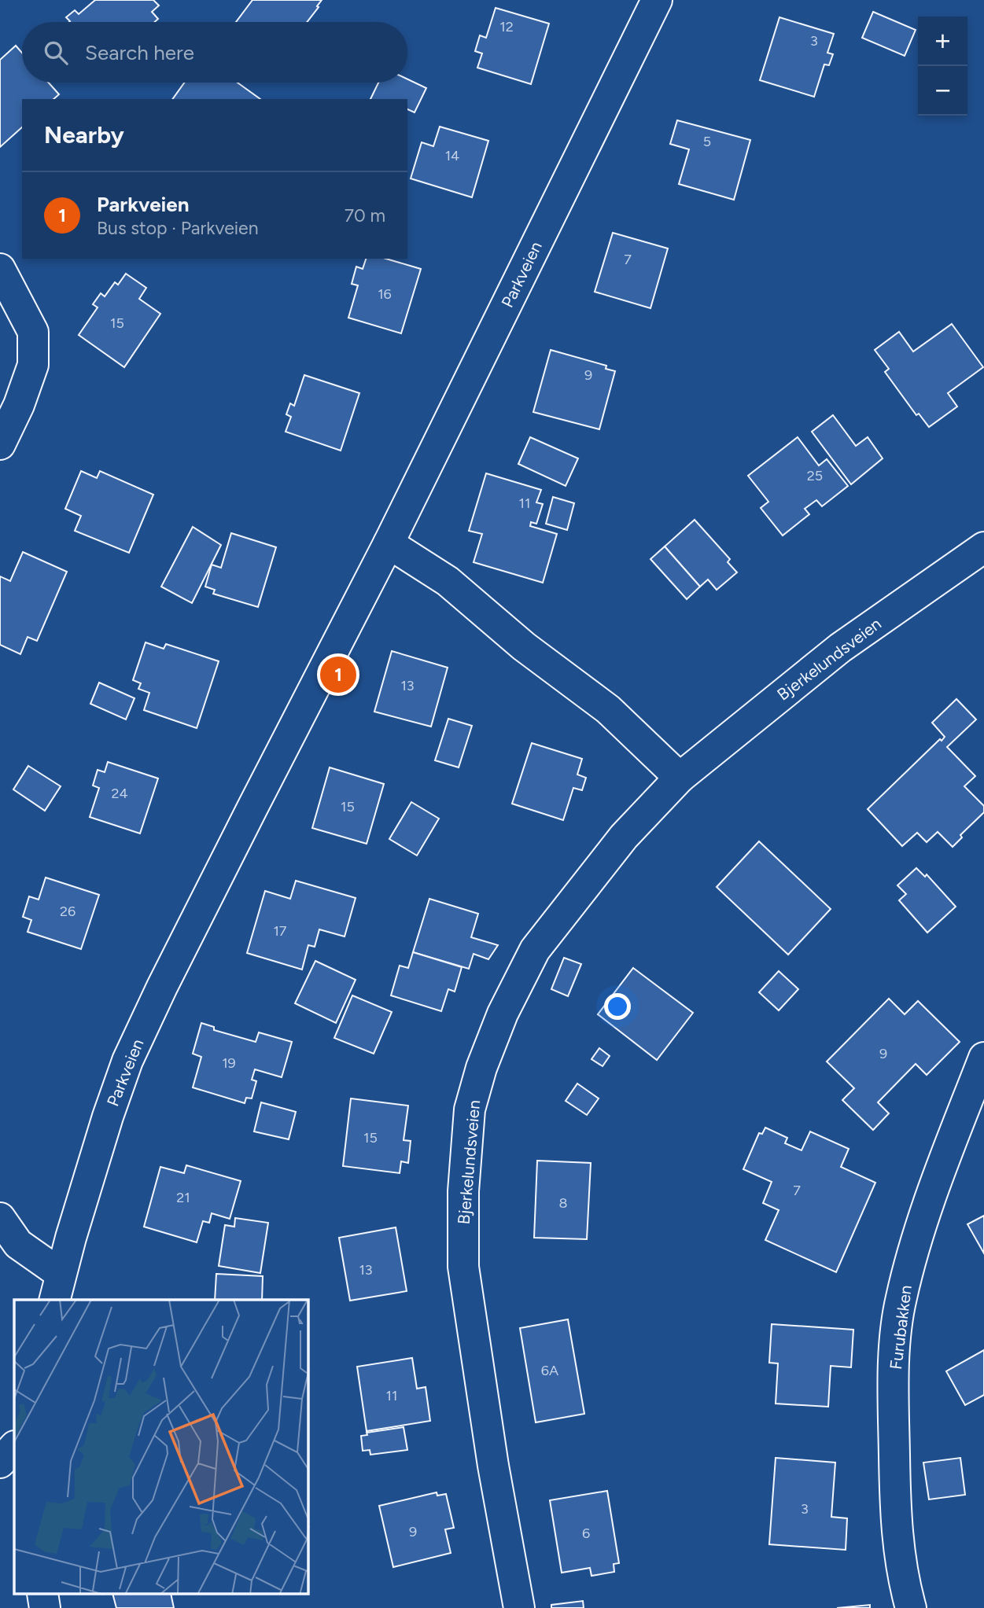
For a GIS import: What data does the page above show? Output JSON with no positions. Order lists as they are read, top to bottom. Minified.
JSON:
{"streets":{"street":["Parkveien","Bjerkelundsveien","Furubakken"]},"house_numbers":["12","3","5","14","7","16","15","9","25","11","13","24","15","26","17","9","19","15","7","21","8","13","6A","11","3","9","6"],"page":{"map_buttons":["+","−"],"search":"Search here","heading":"Nearby","list":[{"mark":"1","name":"Parkveien","note":"Bus stop · Parkveien","value":"70 m"}],"pins":"1"}}
